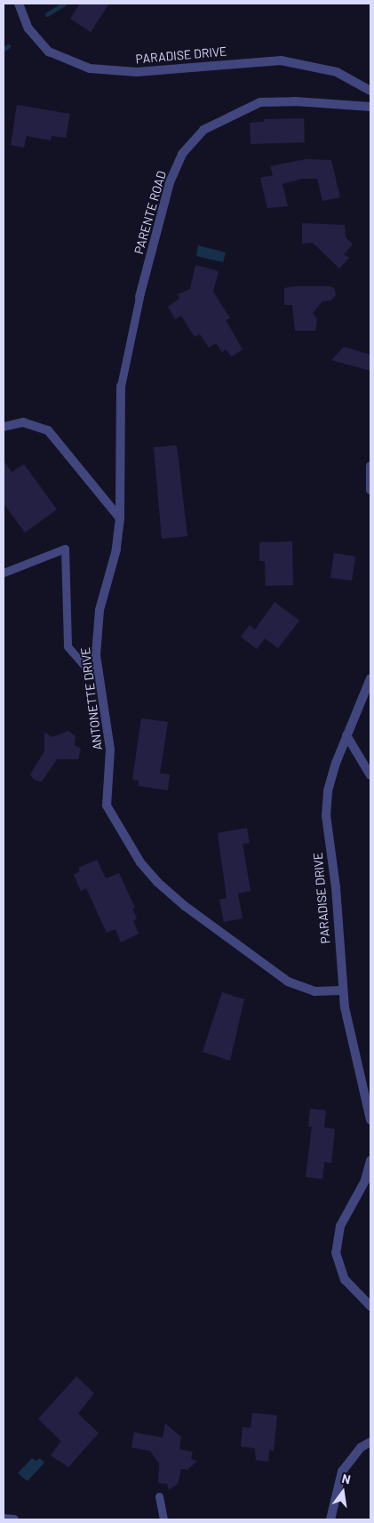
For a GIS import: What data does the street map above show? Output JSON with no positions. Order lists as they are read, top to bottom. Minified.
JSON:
{"streets":{"street":["PARADISE DRIVE","PARENTE ROAD","ANTONETTE DRIVE"]},"crossings":[["PARADISE DRIVE","ANTONETTE DRIVE"]],"north":"top"}
